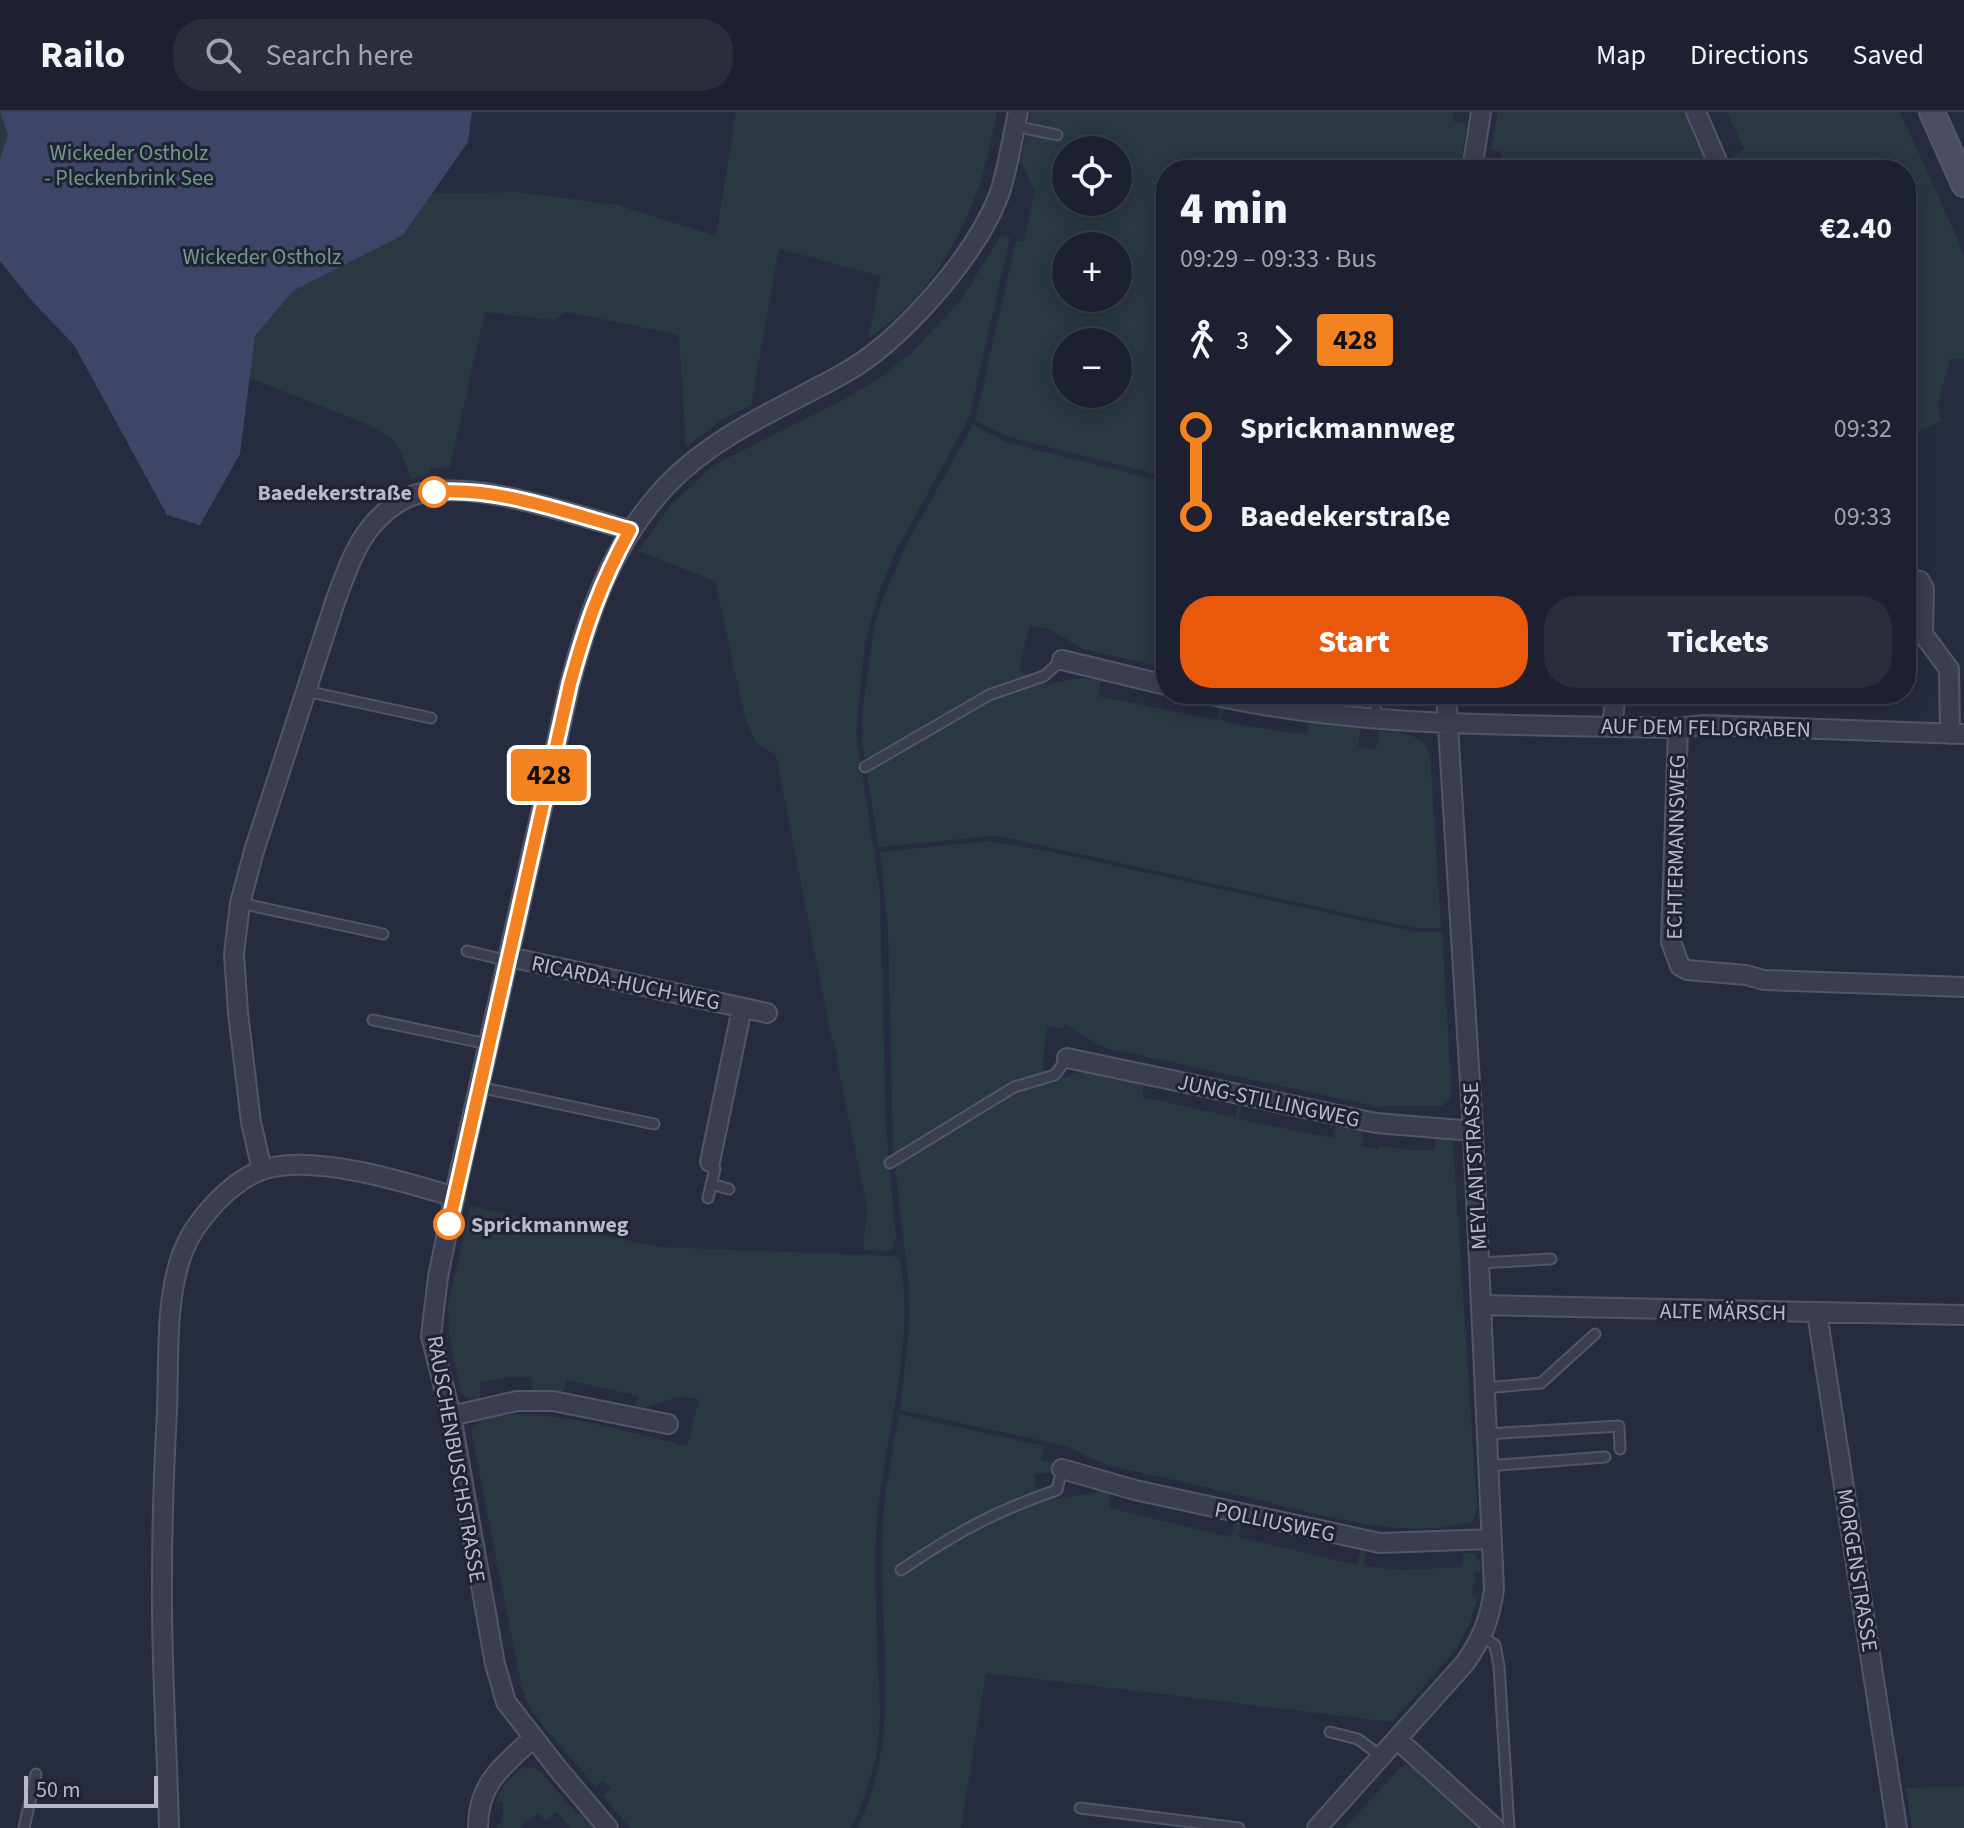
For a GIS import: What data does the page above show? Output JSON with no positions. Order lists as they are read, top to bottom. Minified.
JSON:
{"streets":{"street":["AUF DEM FELDGRABEN","ECHTERMANNSWEG","RICARDA-HUCH-WEG","JUNG-STILLINGWEG","MEYLANTSTRASSE","ALTE MÄRSCH","RAUSCHENBUSCHSTRASSE","POLLIUSWEG","MORGENSTRASSE"]},"crossings":[["AUF DEM FELDGRABEN","ECHTERMANNSWEG"],["AUF DEM FELDGRABEN","MEYLANTSTRASSE"],["RICARDA-HUCH-WEG","RAUSCHENBUSCHSTRASSE"],["JUNG-STILLINGWEG","MEYLANTSTRASSE"],["MEYLANTSTRASSE","ALTE MÄRSCH"],["MEYLANTSTRASSE","POLLIUSWEG"],["ALTE MÄRSCH","MORGENSTRASSE"]],"parks":["Wickeder Ostholz - Pleckenbrink See","Wickeder Ostholz"],"places":["Baedekerstraße","Sprickmannweg"],"lines":["bus line 428"],"scale_bar":"50 m","page":{"header":"Railo","search":"Search here","nav":["Map","Directions","Saved"],"on_map":"428","map_buttons":["+","−"],"heading":["4 min","09:29 – 09:33 · Bus","€2.40"],"legs":["3","428"],"list":[{"name":"Sprickmannweg","value":"09:32"},{"name":"Baedekerstraße","value":"09:33"}],"buttons":["Start","Tickets"],"scale":"50 m"}}
